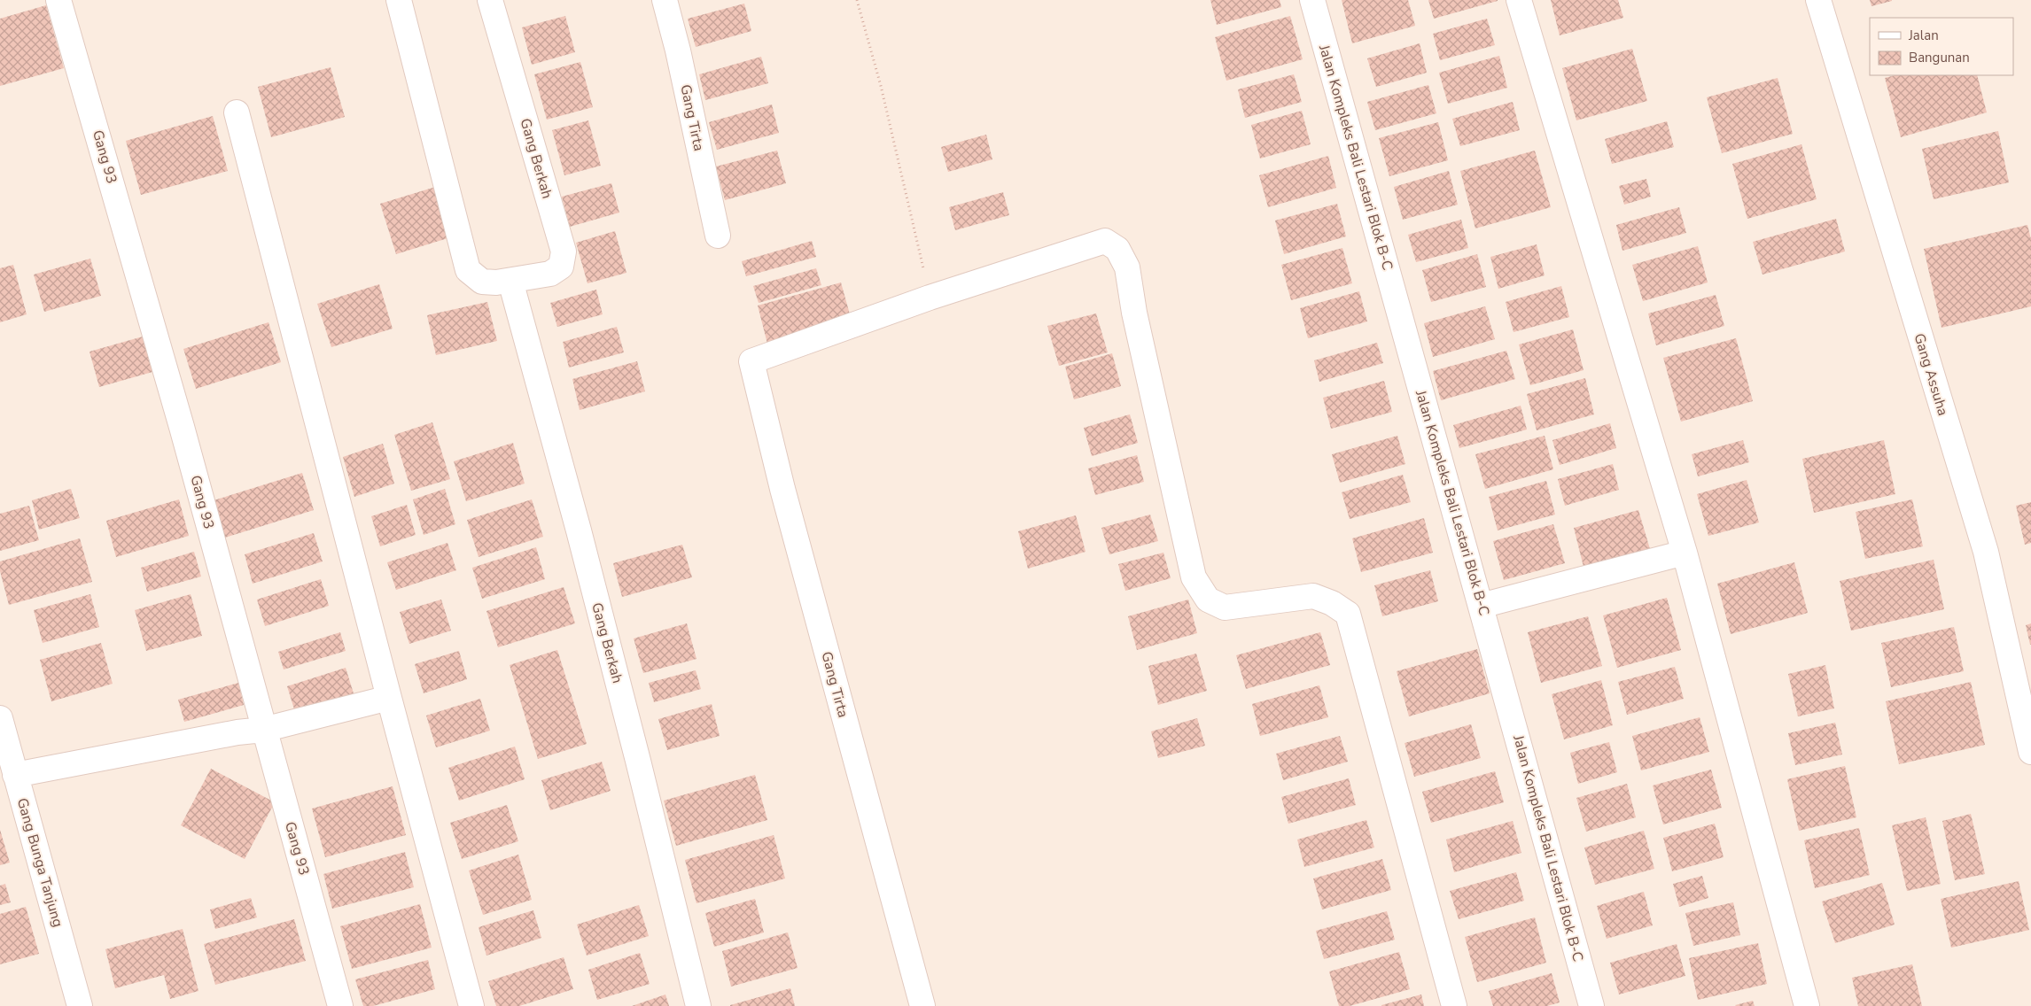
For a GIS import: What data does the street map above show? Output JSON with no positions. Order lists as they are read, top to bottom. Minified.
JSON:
{"streets":{"street":["Gang Tirta","Gang 93","Jalan Kompleks Bali Lestari Blok B-C","Gang Berkah","Gang Assuha","Gang Bunga Tanjung"]},"legend":["Jalan","Bangunan"]}
